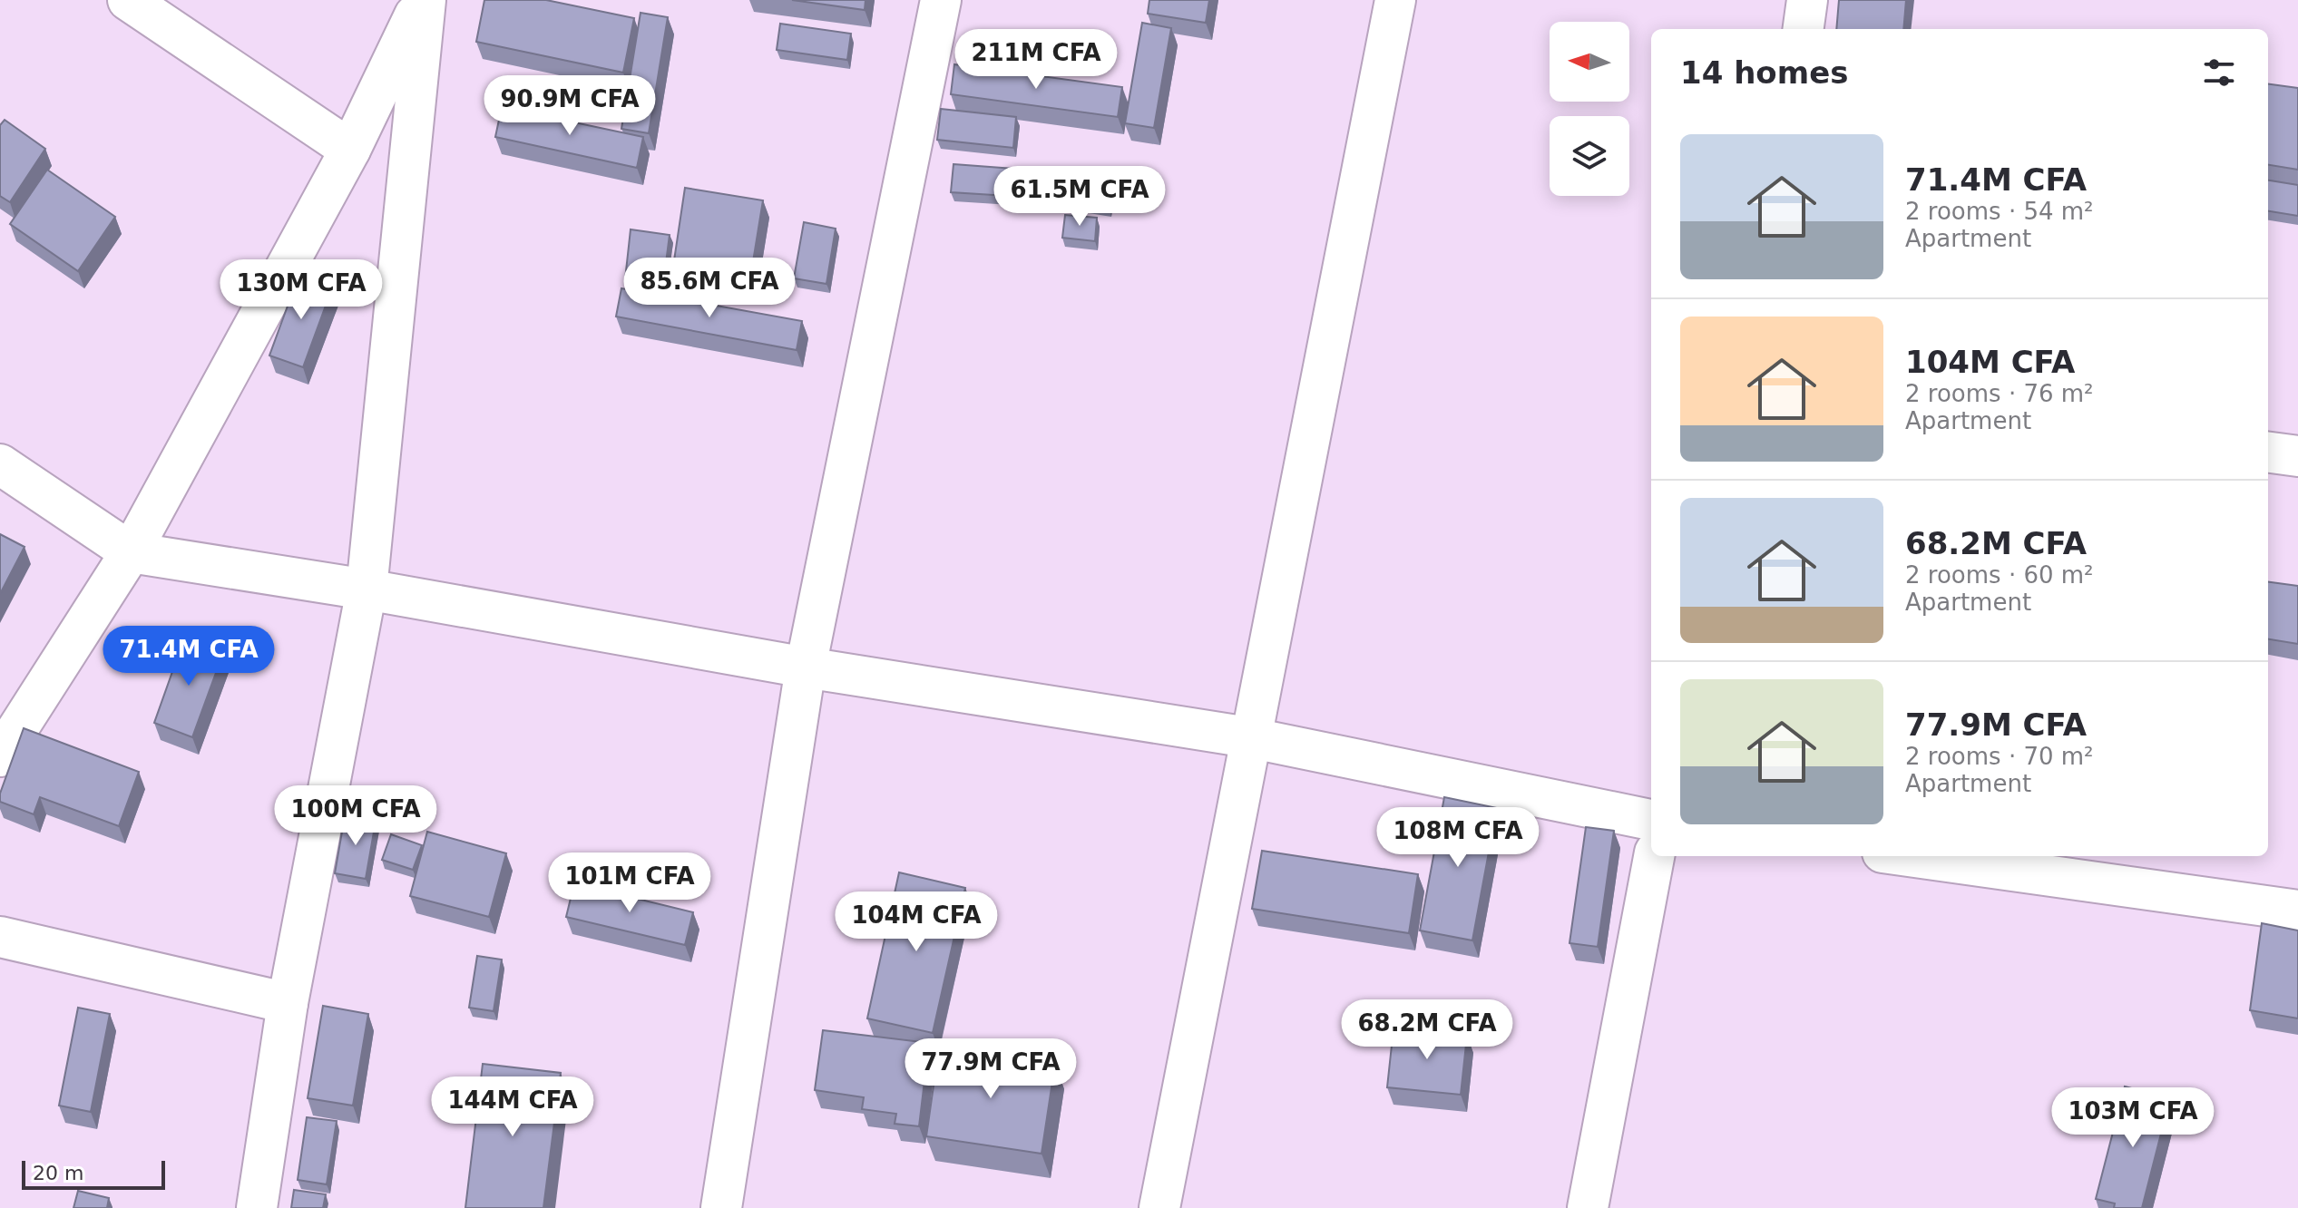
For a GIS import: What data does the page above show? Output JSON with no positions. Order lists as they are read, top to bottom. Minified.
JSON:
{"scale_bar":"20 m","north":"left","page":{"price":["211M CFA","90.9M CFA","61.5M CFA","85.6M CFA","130M CFA","71.4M CFA","100M CFA","108M CFA","101M CFA","104M CFA","68.2M CFA","77.9M CFA","144M CFA","103M CFA"],"heading":"14 homes","list":[{"name":"71.4M CFA","note":"2 rooms · 54 m² · Apartment"},{"name":"104M CFA","note":"2 rooms · 76 m² · Apartment"},{"name":"68.2M CFA","note":"2 rooms · 60 m² · Apartment"},{"name":"77.9M CFA","note":"2 rooms · 70 m² · Apartment"}],"scale":"20 m"}}
